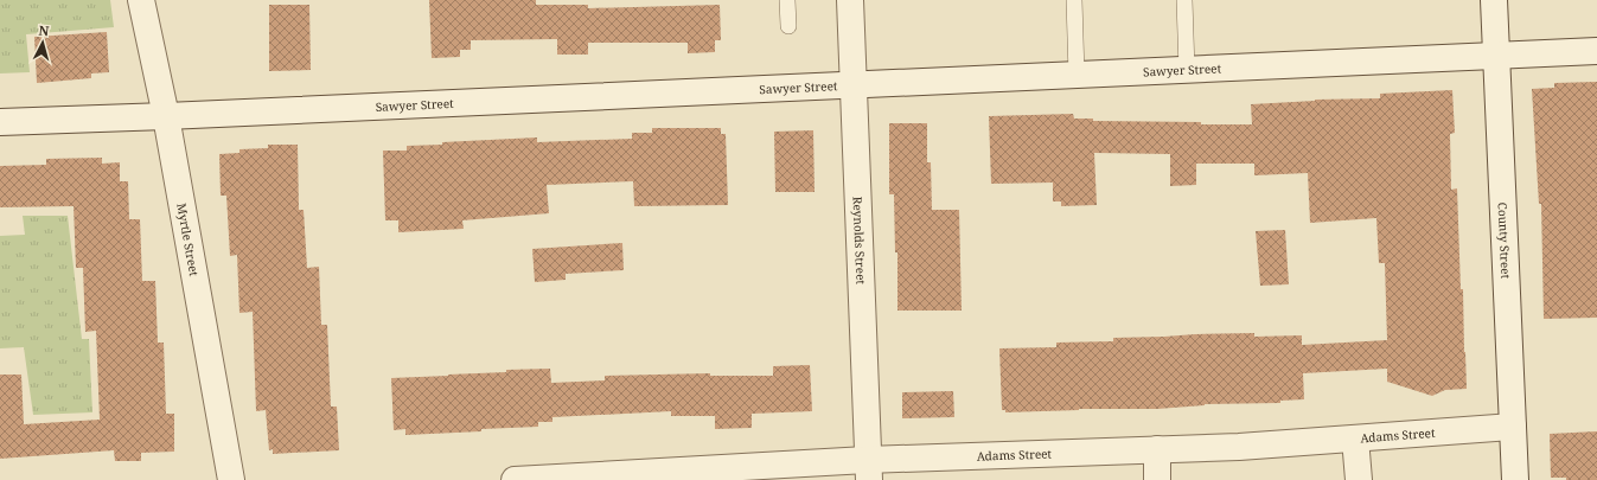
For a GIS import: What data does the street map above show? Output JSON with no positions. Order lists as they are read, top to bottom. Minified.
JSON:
{"streets":{"street":["Sawyer Street","Myrtle Street","Reynolds Street","County Street","Adams Street"]},"crossings":[["Sawyer Street","Myrtle Street"],["Sawyer Street","Reynolds Street"],["Sawyer Street","County Street"],["Reynolds Street","Adams Street"],["County Street","Adams Street"]],"north":"top"}
